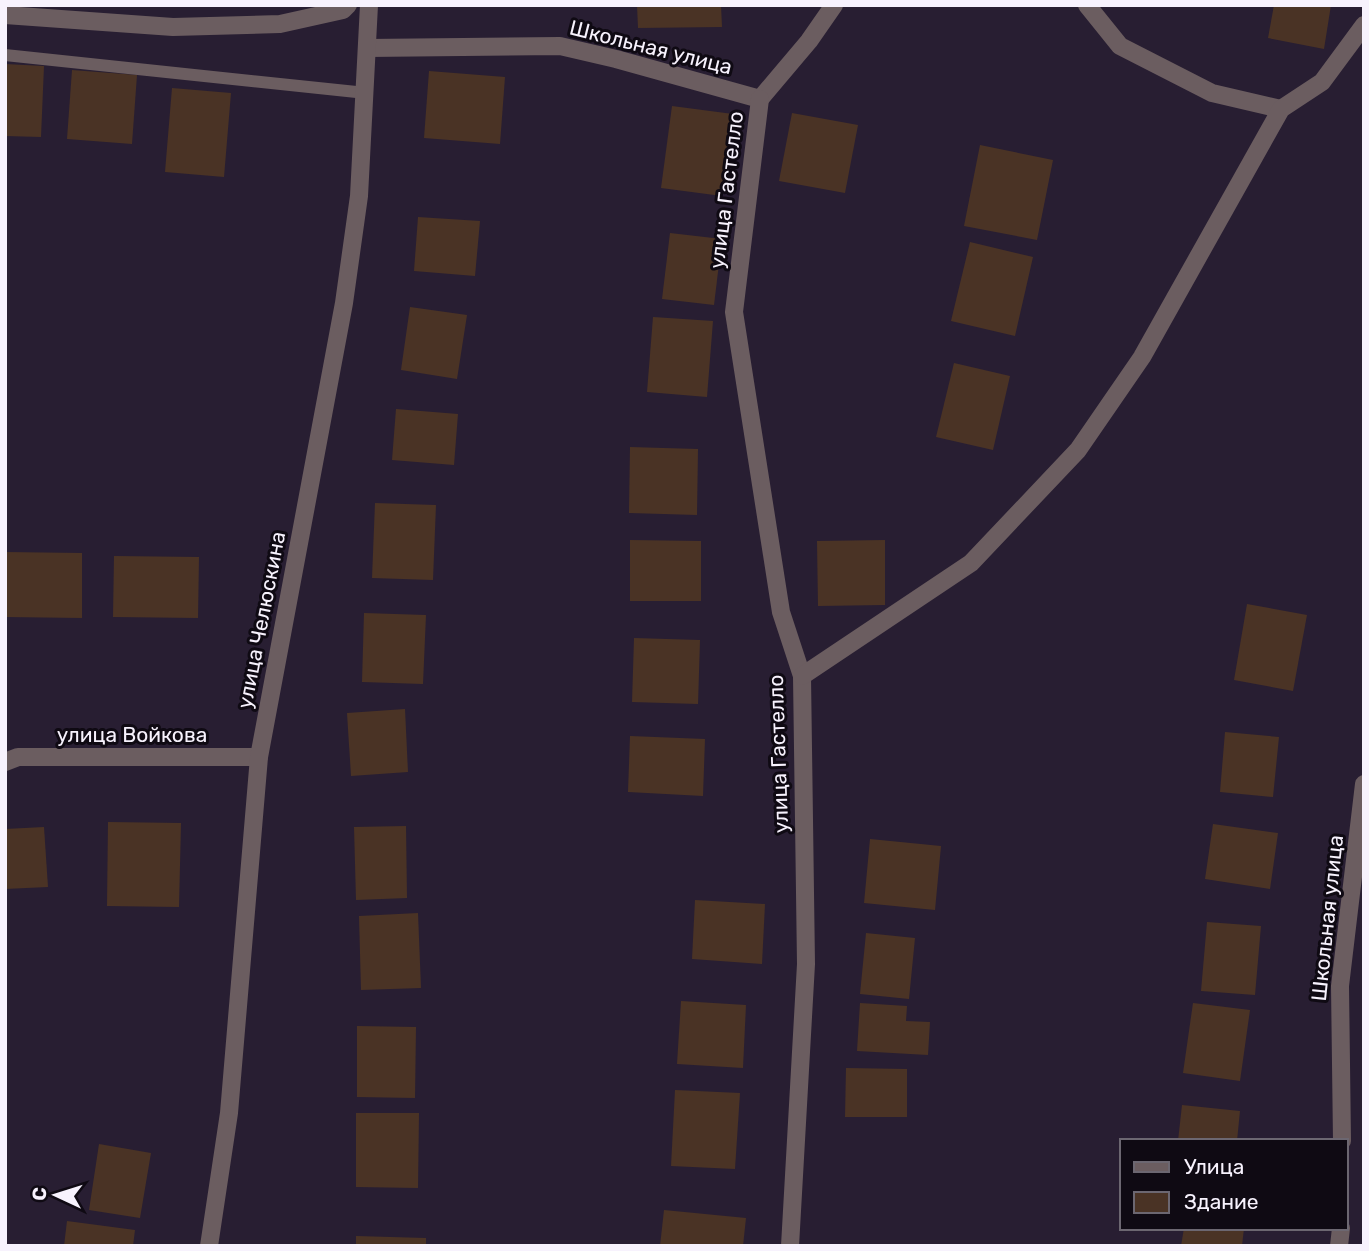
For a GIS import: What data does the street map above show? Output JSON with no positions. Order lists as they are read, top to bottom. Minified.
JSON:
{"streets":{"street":["Школьная улица","улица Гастелло","улица Челюскина","улица Войкова"]},"crossings":[["Школьная улица","улица Гастелло"],["Школьная улица","улица Челюскина"],["улица Челюскина","улица Войкова"]],"legend":["Улица","Здание"],"north":"left"}
